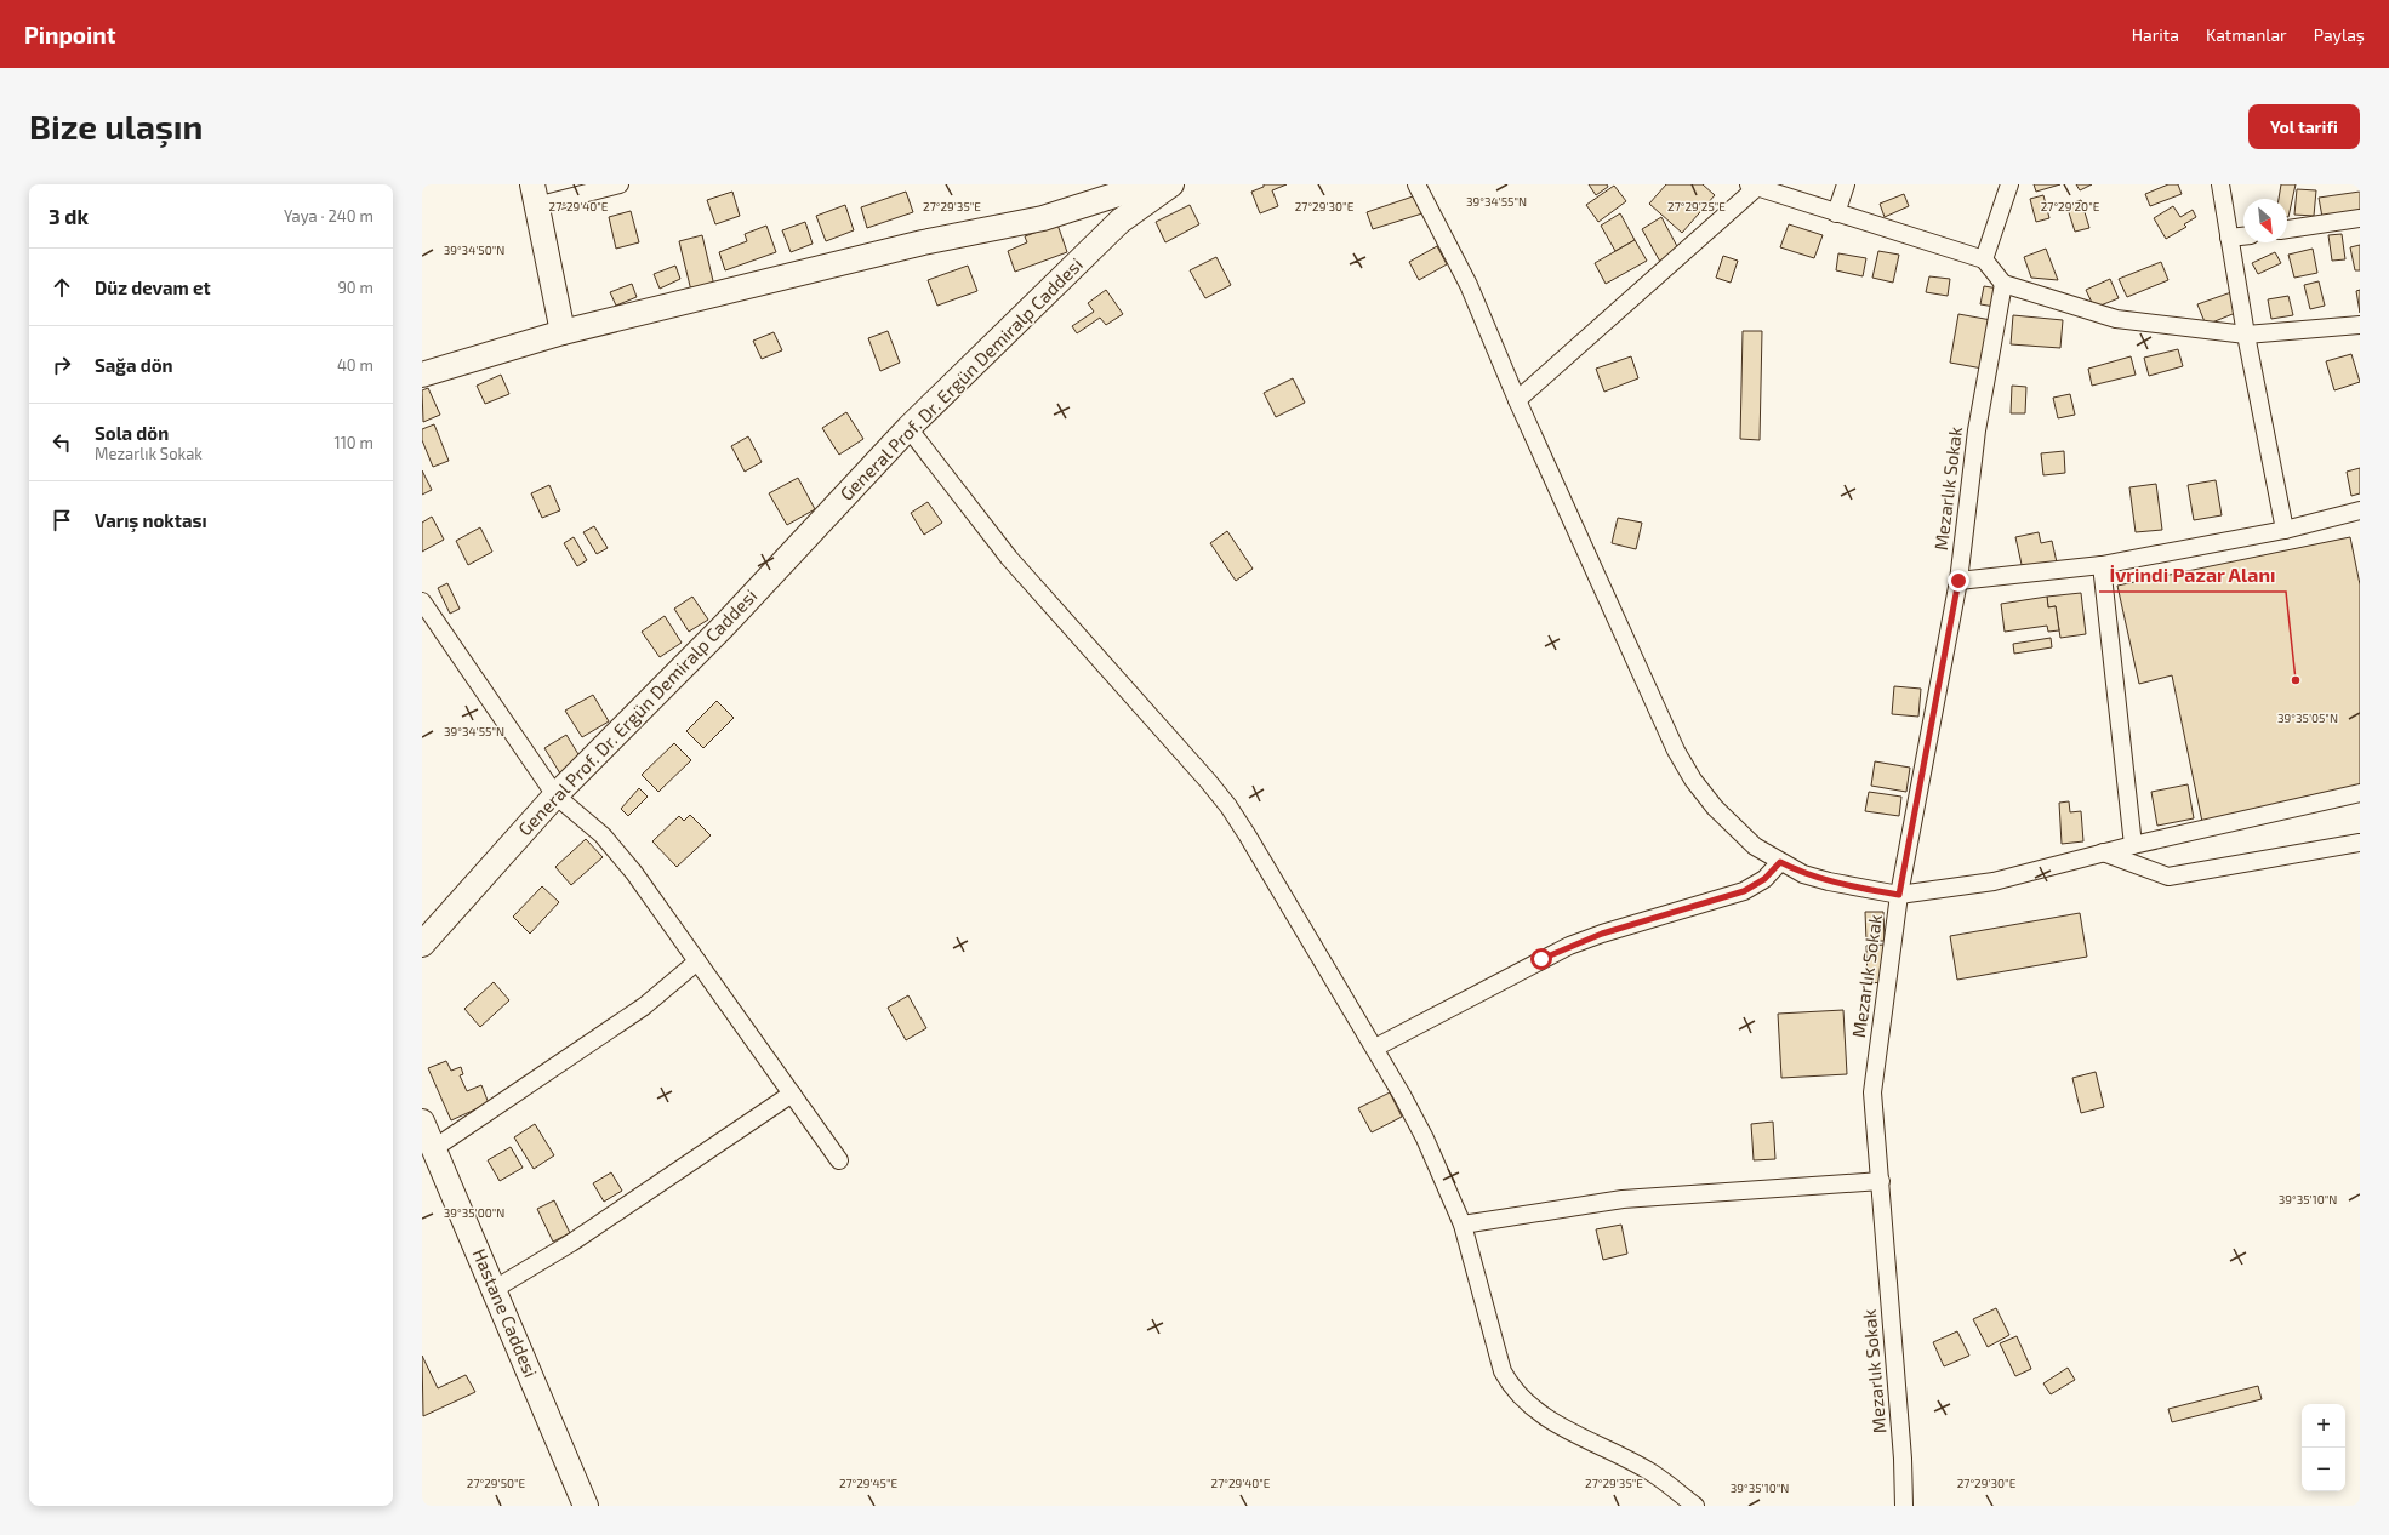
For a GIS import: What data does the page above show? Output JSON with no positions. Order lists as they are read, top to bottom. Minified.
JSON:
{"streets":{"street":["General Prof. Dr. Ergün Demiralp Caddesi","Mezarlık Sokak","Hastane Caddesi"]},"places":["İvrindi Pazar Alanı"],"north":"bottom right","page":{"header":"Pinpoint","nav":["Harita","Katmanlar","Paylaş"],"buttons":"Yol tarifi","title":"Bize ulaşın","heading":["3 dk","Yaya · 240 m"],"list":[["Düz devam et","90 m"],["Sağa dön","40 m"],["Sola dön","Mezarlık Sokak","110 m"],"Varış noktası"],"map_buttons":["+","−"]},"coordinates":["39°34'55\"N","27°29'40\"E","27°29'35\"E","27°29'30\"E","27°29'25\"E","27°29'20\"E","39°34'50\"N","39°35'05\"N","39°35'10\"N","39°35'00\"N","27°29'50\"E","27°29'45\"E"]}
